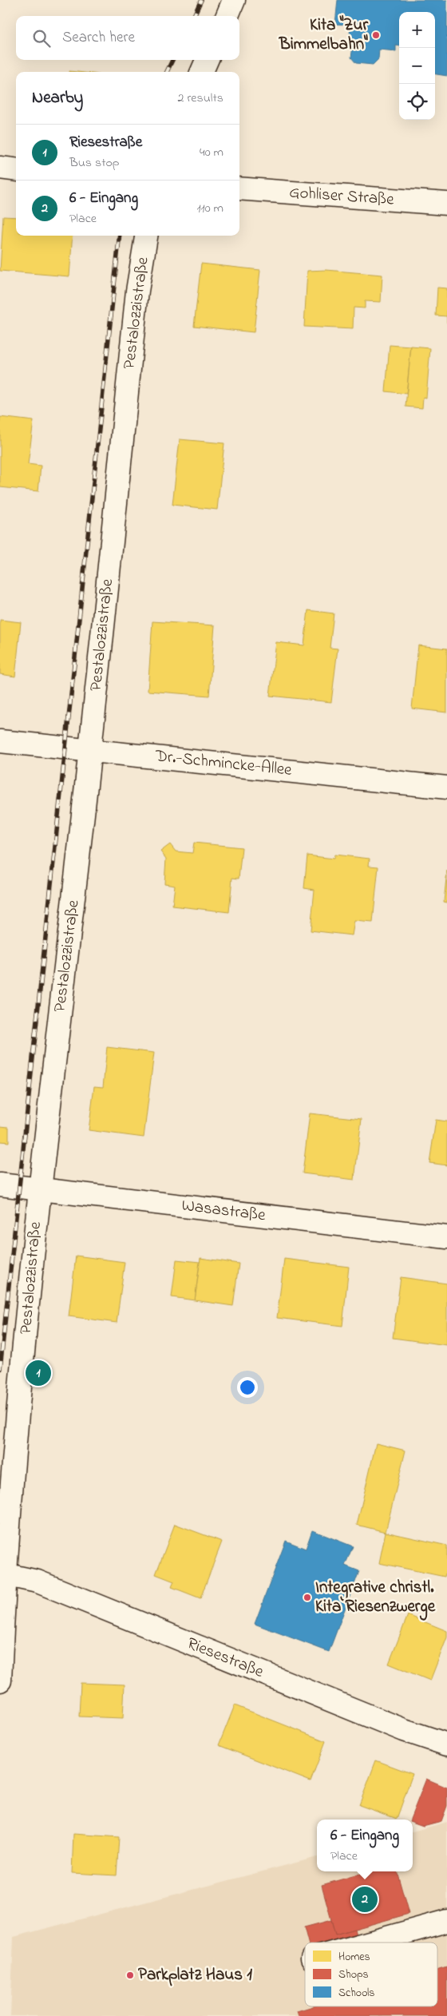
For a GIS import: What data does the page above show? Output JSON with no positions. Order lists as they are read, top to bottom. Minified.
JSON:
{"streets":{"street":["Gohliser Straße","Pestalozzistraße","Dr.-Schmincke-Allee","Wasastraße","Riesestraße"]},"crossings":[["Pestalozzistraße","Dr.-Schmincke-Allee"],["Pestalozzistraße","Wasastraße"],["Pestalozzistraße","Riesestraße"]],"places":["Kita \"Zur Bimmelbahn\"","Integrative christl. Kita Riesenzwerge","Parkplatz Haus 1"],"legend":["Homes","Shops","Schools"],"page":{"map_buttons":["+","−"],"search":"Search here","heading":["Nearby","2 results"],"list":[{"mark":"1","name":"Riesestraße","note":"Bus stop","value":"40 m"},{"mark":"2","name":"6 - Eingang","note":"Place","value":"110 m"}],"pins":["1","2"],"popup":["6 - Eingang","Place"]}}
